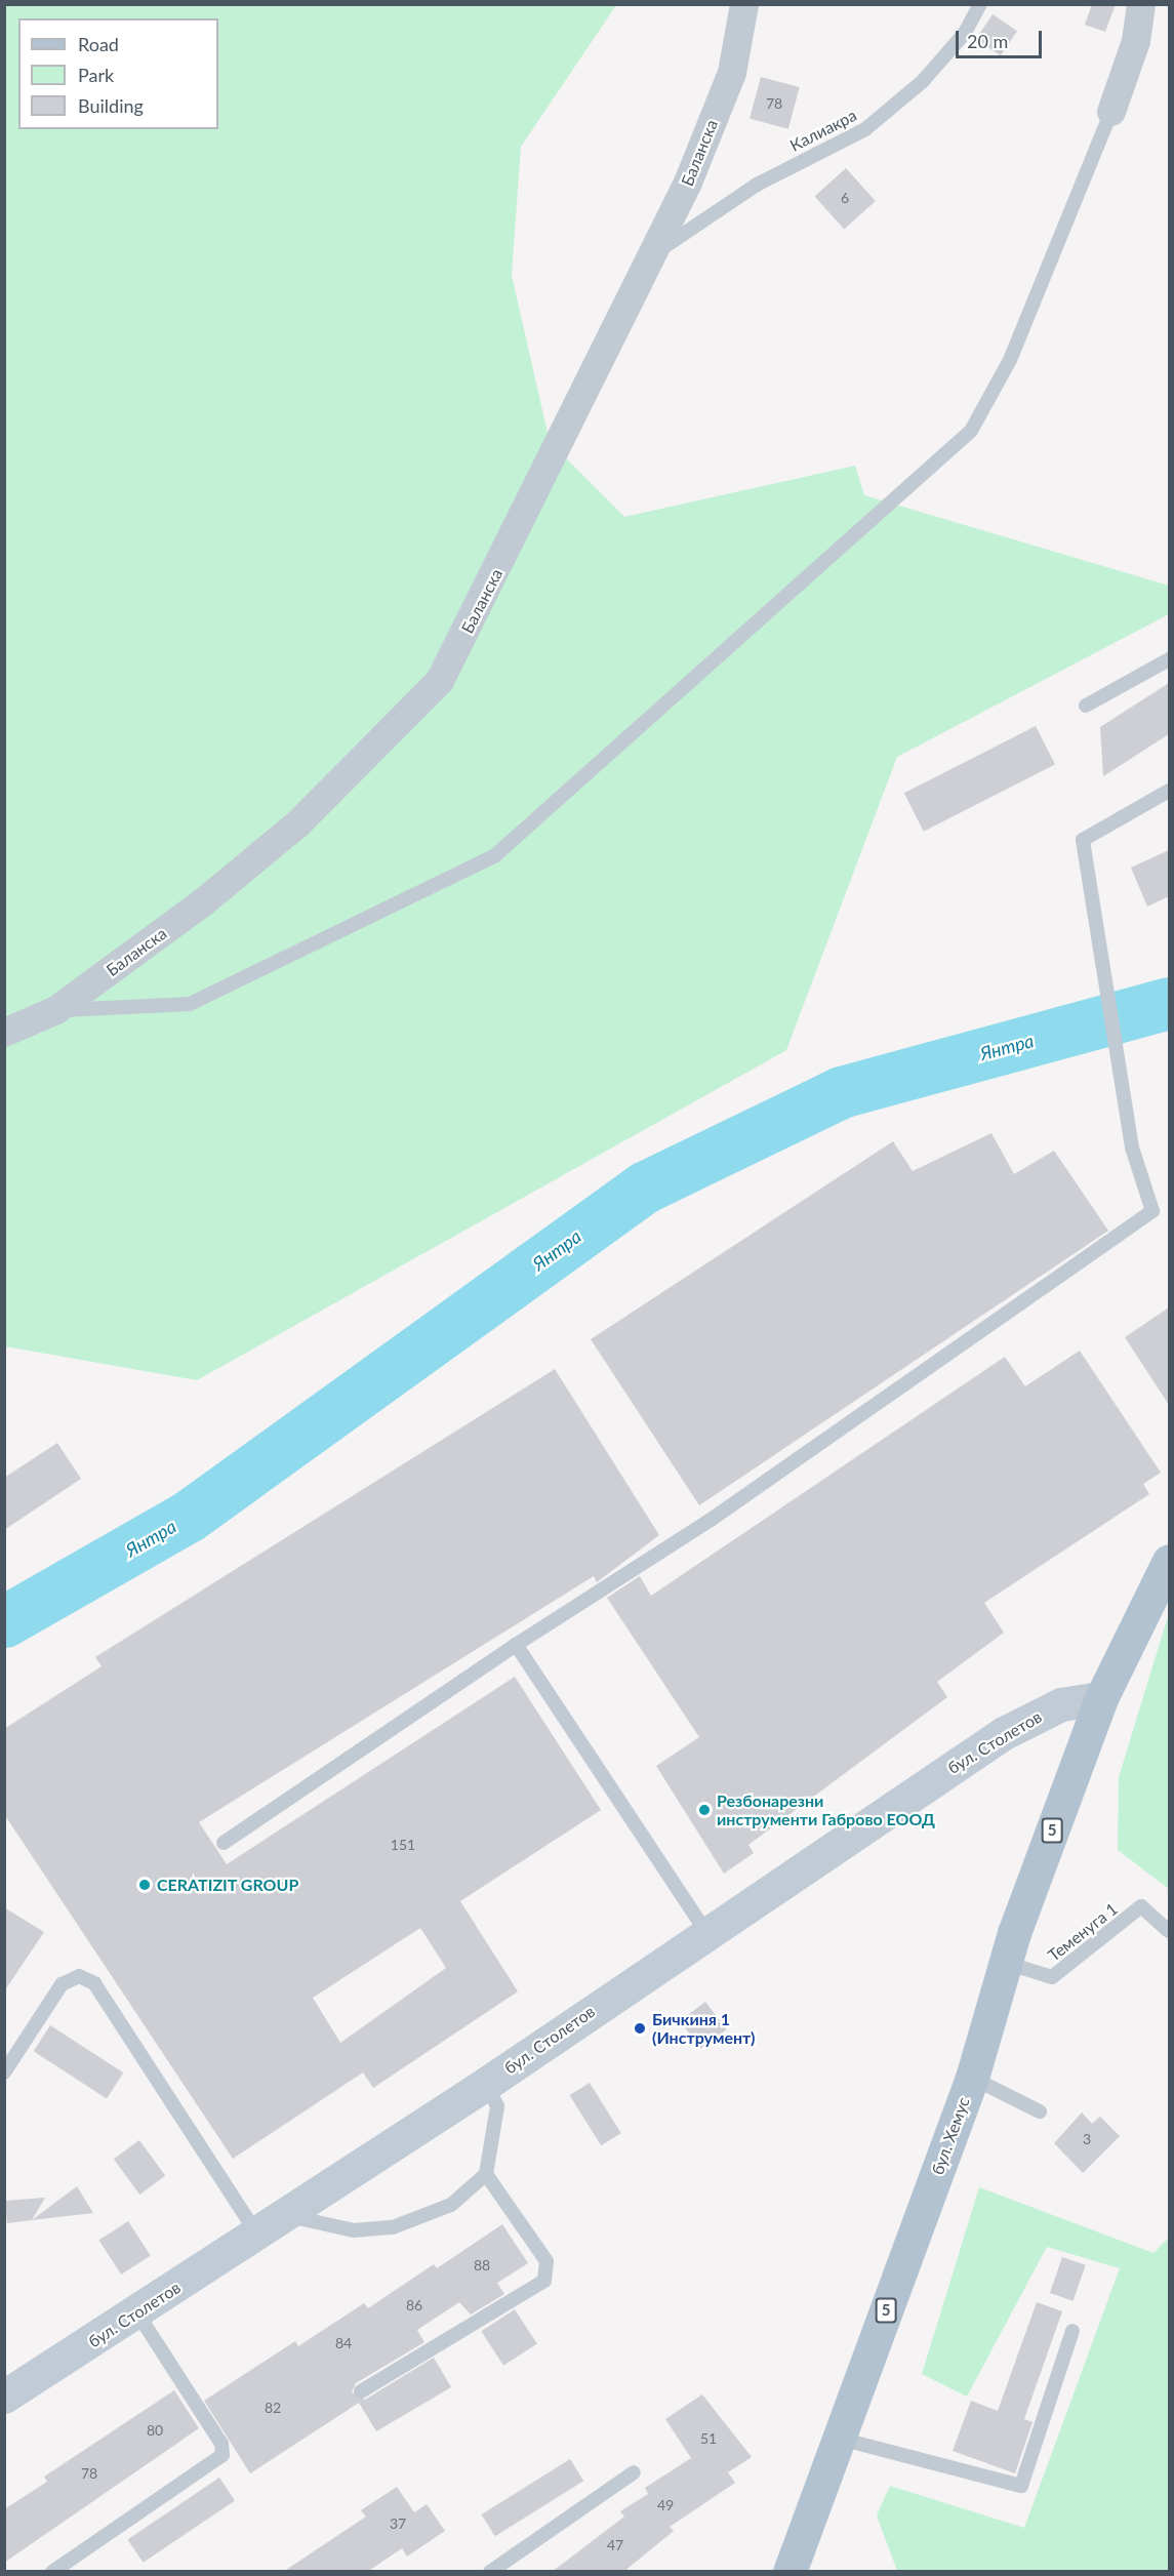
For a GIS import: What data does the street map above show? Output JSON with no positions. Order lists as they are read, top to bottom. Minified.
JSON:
{"streets":{"main road":["бул. Столетов","5","бул. Хемус"],"street":["Баланска"],"lane":["Калиакра","Теменуга 1"]},"crossings":[["Калиакра","Баланска"],["бул. Столетов","5"],["бул. Столетов","бул. Хемус"],["5","бул. Хемус"],["Теменуга 1","бул. Хемус"]],"water":["Янтра"],"places":["Резбонарезни инструменти Габрово ЕООД","CERATIZIT GROUP","Бичкиня 1 (Инструмент)"],"house_numbers":["78","6","151","3","88","86","84","82","80","51","78","49","37","47"],"legend":["Road","Park","Building"],"scale_bar":"20 m"}
